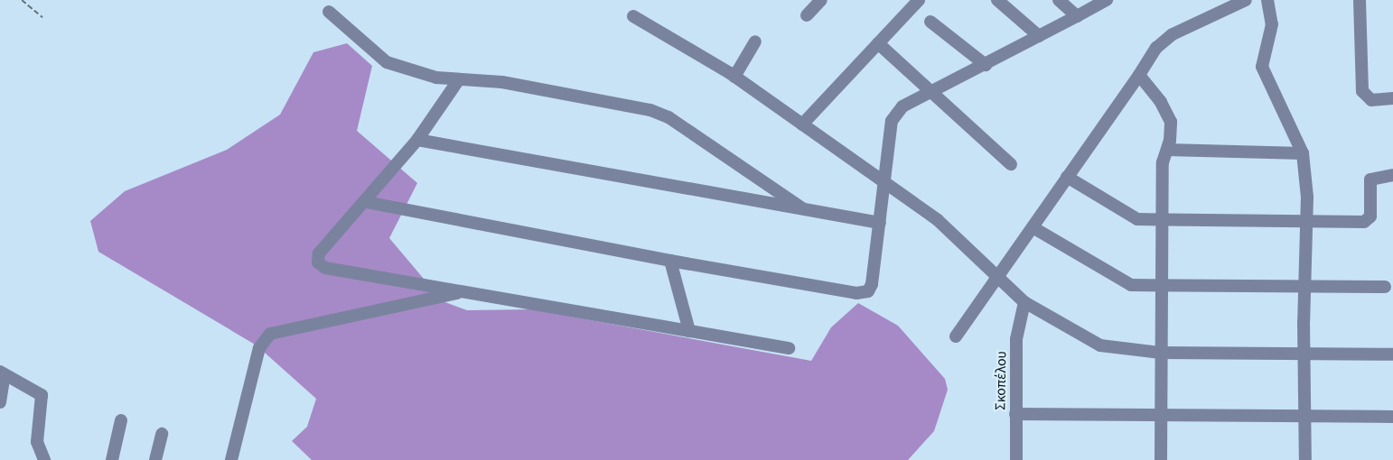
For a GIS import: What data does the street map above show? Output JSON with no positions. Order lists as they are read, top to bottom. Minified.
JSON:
{"streets":{"street":["Σκοπέλου"]}}
